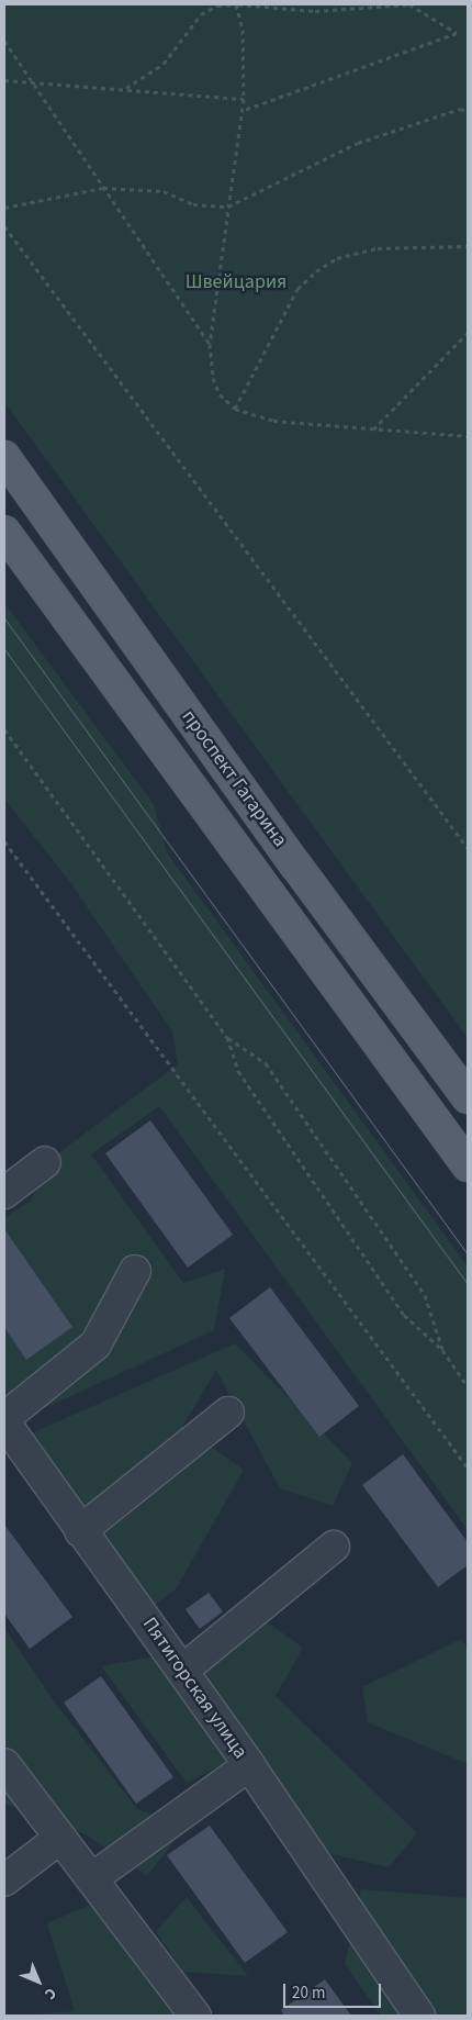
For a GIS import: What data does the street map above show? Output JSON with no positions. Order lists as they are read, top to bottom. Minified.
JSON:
{"streets":{"main road":["проспект Гагарина"],"street":["Пятигорская улица"]},"parks":["Швейцария"],"scale_bar":"20 m","north":"bottom right"}
